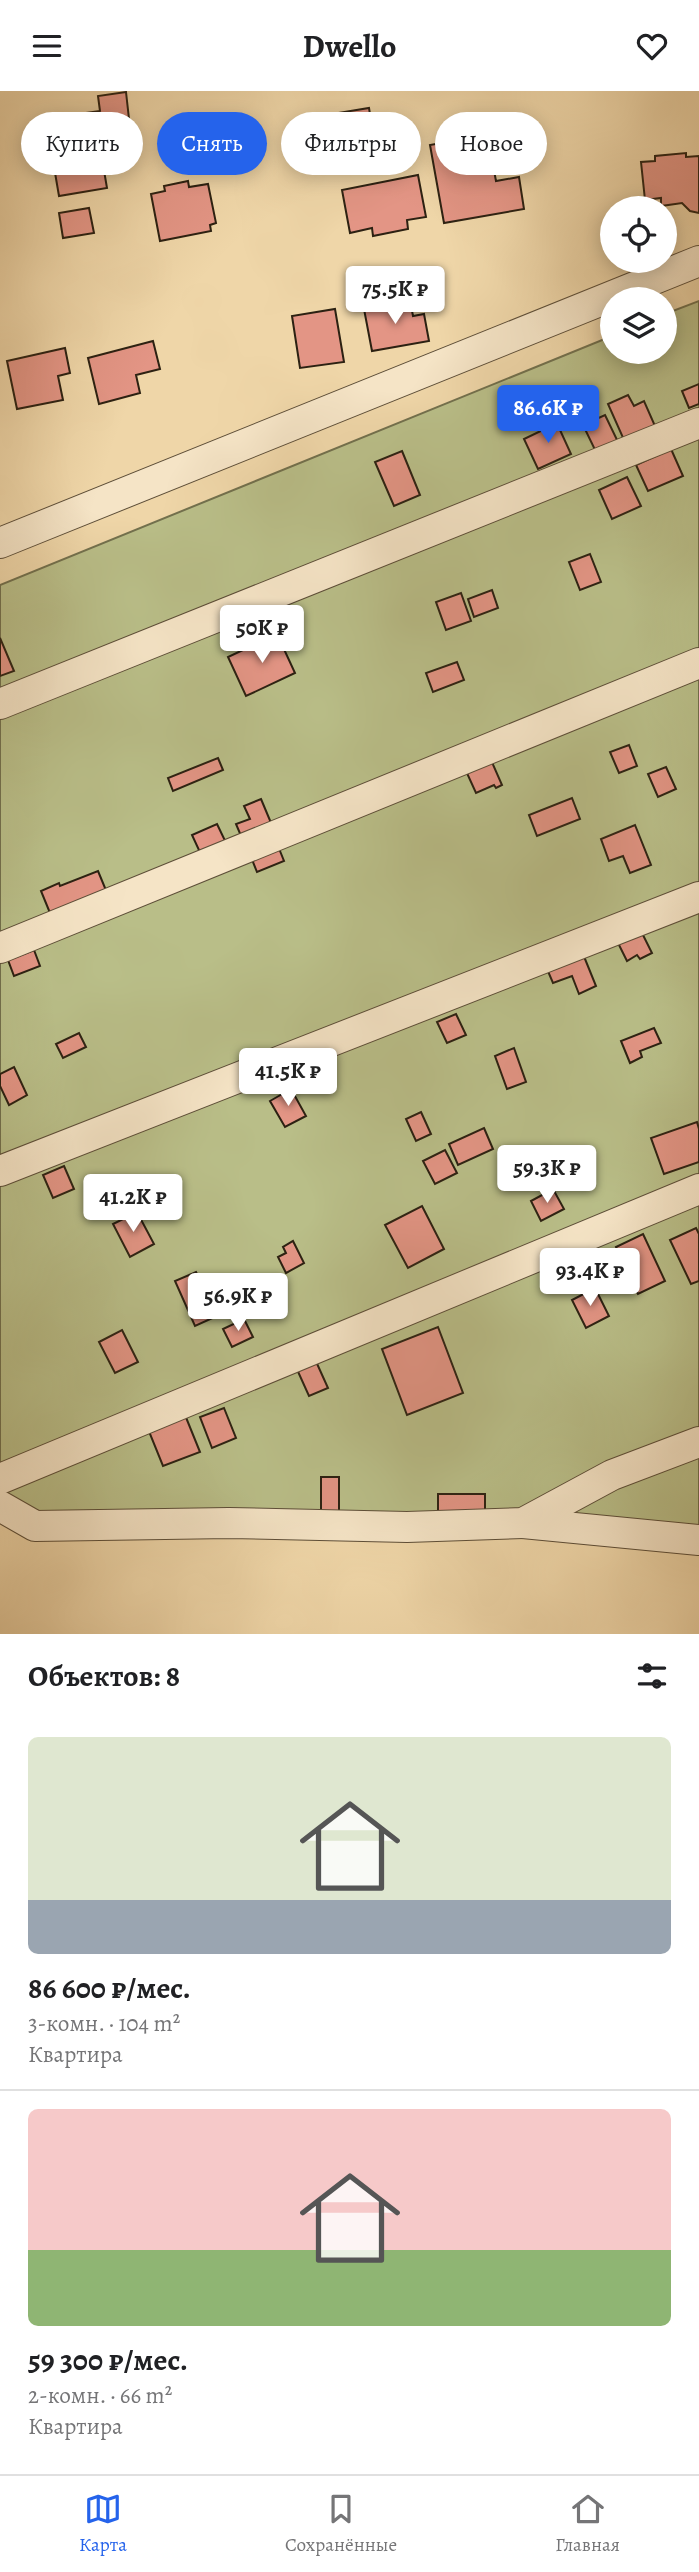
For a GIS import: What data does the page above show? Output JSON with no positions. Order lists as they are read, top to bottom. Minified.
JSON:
{"page":{"header":"Dwello","chip":["Купить","Снять","Фильтры","Новое"],"price":["75.5K ₽","86.6K ₽","50K ₽","41.5K ₽","59.3K ₽","41.2K ₽","93.4K ₽","56.9K ₽"],"heading":"Объектов: 8","list":[{"name":"86 600 ₽/мес.","note":"3-комн. · 104 m² · Квартира"},{"name":"59 300 ₽/мес.","note":"2-комн. · 66 m² · Квартира"}],"tabs":["Карта","Сохранённые","Главная"]}}
